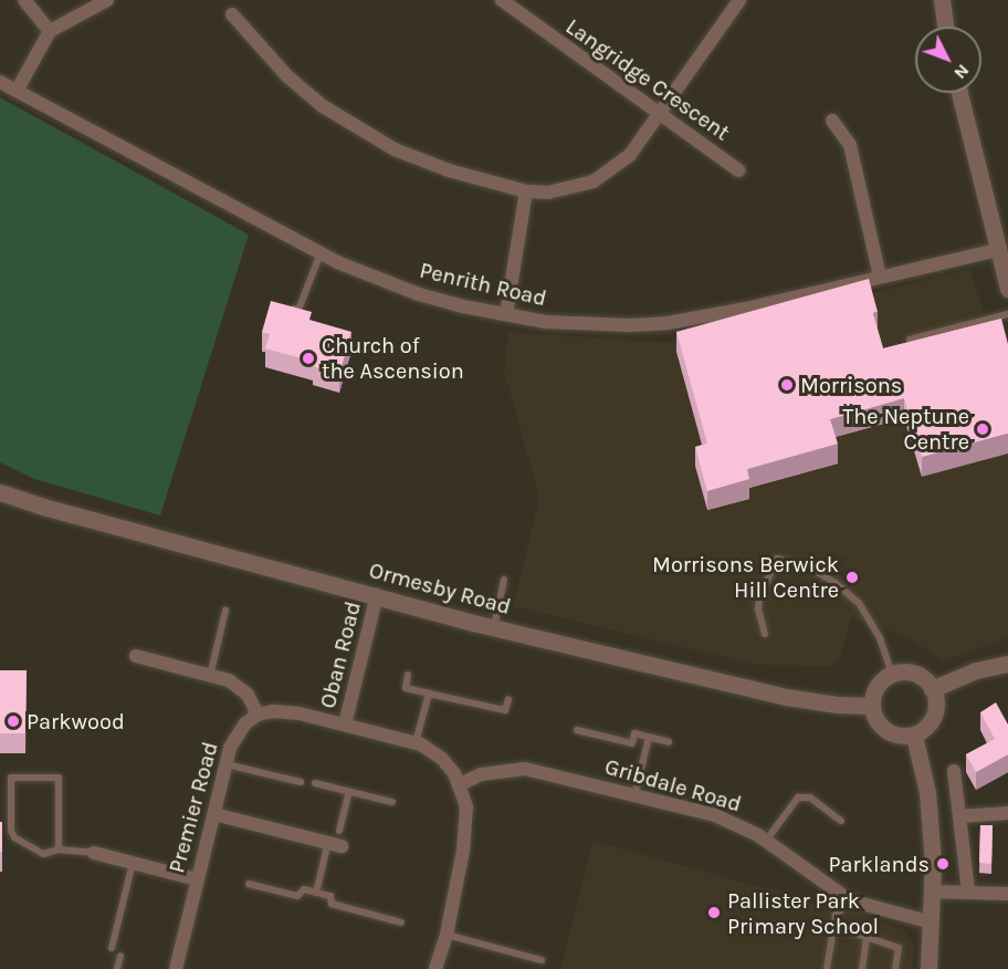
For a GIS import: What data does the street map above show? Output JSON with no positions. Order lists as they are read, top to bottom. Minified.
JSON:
{"streets":{"street":["Langridge Crescent","Penrith Road","Ormesby Road","Oban Road","Gribdale Road","Premier Road"]},"crossings":[["Ormesby Road","Oban Road"]],"places":["Church of the Ascension","Morrisons","The Neptune Centre","Morrisons Berwick Hill Centre","Parkwood","Parklands","Pallister Park Primary School"],"north":"bottom right"}
